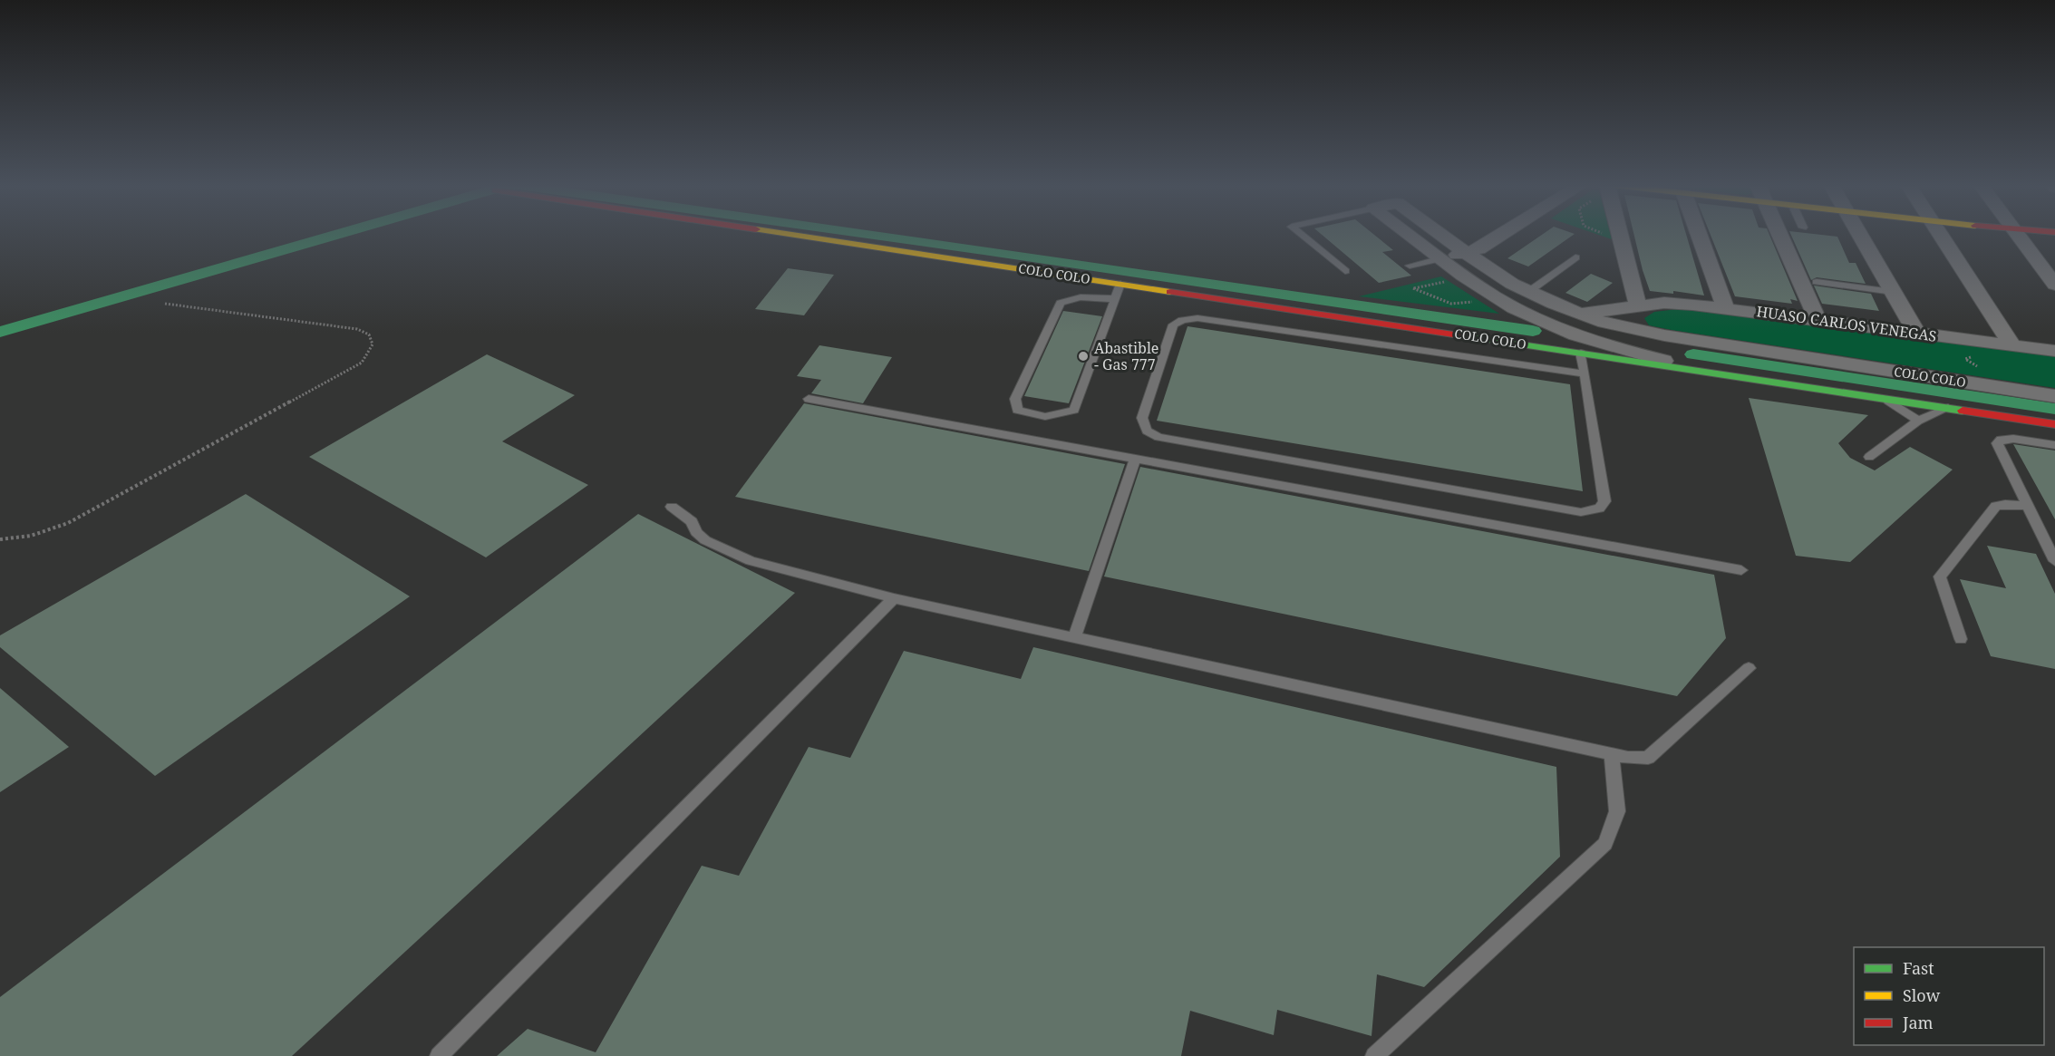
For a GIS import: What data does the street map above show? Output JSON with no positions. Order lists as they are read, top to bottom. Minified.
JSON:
{"streets":{"street":["COLO COLO","HUASO CARLOS VENEGAS"]},"crossings":[["COLO COLO","HUASO CARLOS VENEGAS"]],"places":["Abastible - Gas 777"],"legend":["Fast","Slow","Jam"]}
